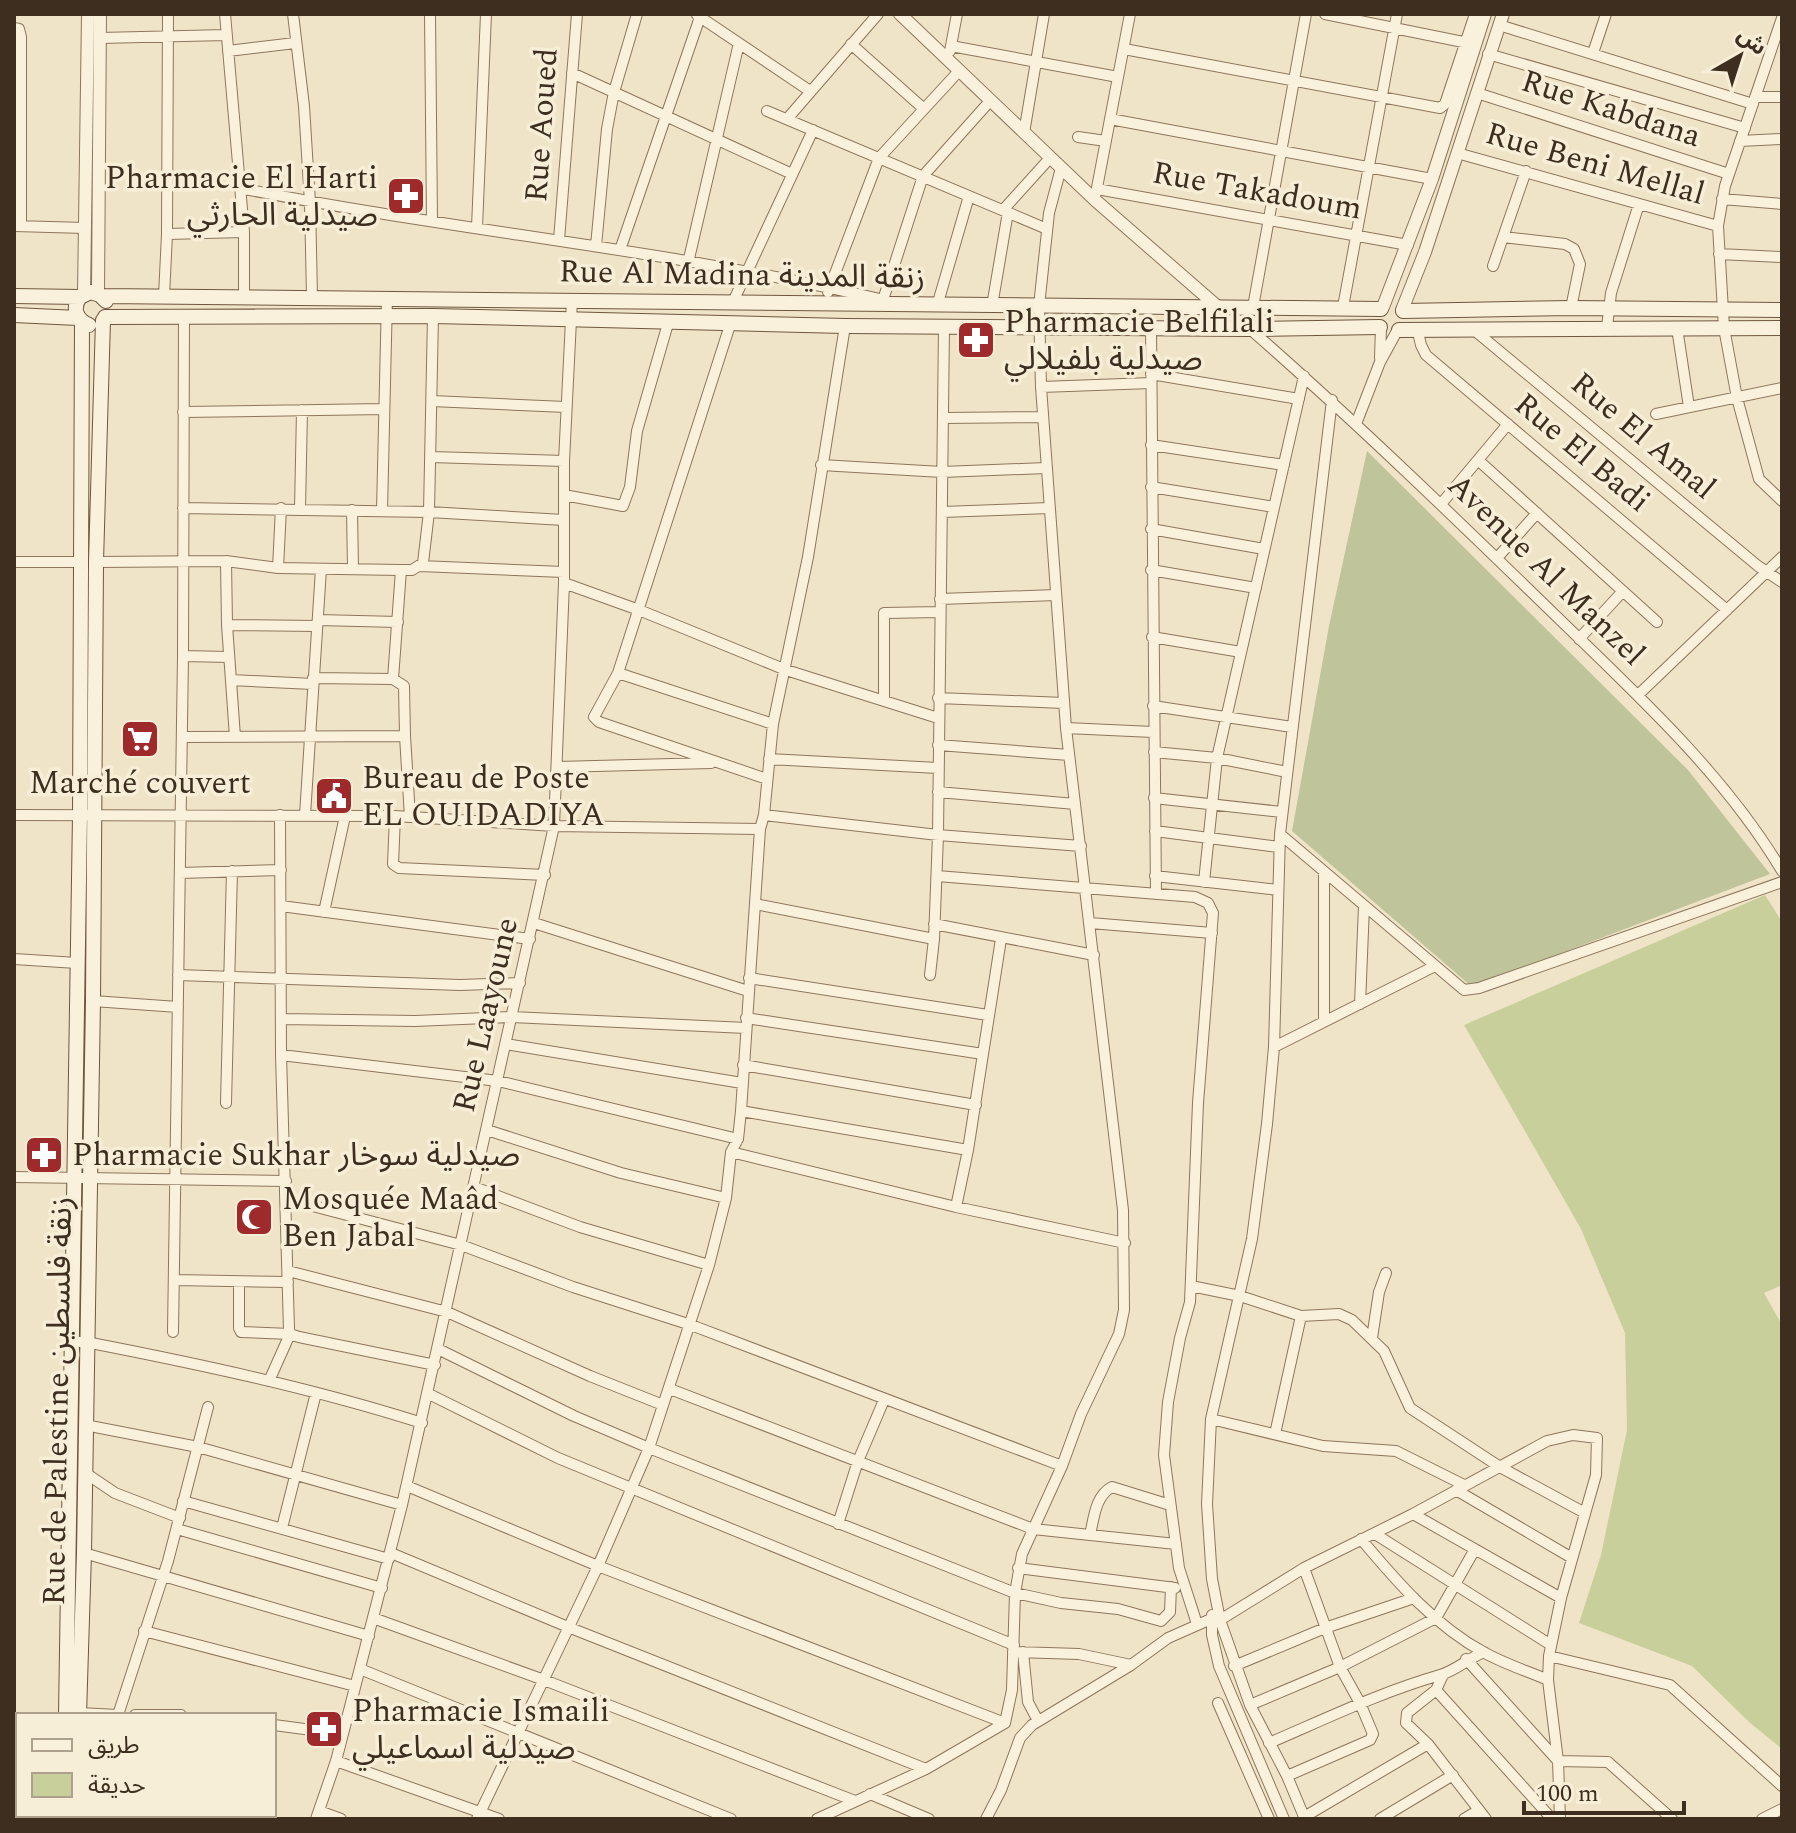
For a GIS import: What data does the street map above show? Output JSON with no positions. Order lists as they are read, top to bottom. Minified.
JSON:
{"streets":{"main road":["Rue Al Madina زنقة المدينة","Rue de Palestine زنقة فلسطين"],"street":["Rue Kabdana","Rue Aoued","Rue Beni Mellal","Rue Takadoum","Rue El Amal","Rue El Badi","Avenue Al Manzel","Rue Laayoune"]},"crossings":[["Rue Al Madina زنقة المدينة","Avenue Al Manzel"],["Rue Al Madina زنقة المدينة","Rue Laayoune"],["Rue Al Madina زنقة المدينة","Rue de Palestine زنقة فلسطين"]],"places":{"pharmacy":["Pharmacie El Harti صيدلية الحارثي","Pharmacie Belfilali صيدلية بلفيلالي","Pharmacie Sukhar صيدلية سوخار","Pharmacie Ismaili صيدلية اسماعيلي"],"supermarket":["Marché couvert"],"public building":["Bureau de Poste EL OUIDADIYA"],"mosque":["Mosquée Maâd Ben Jabal"]},"legend":["طريق","حديقة"],"scale_bar":"100 m","north":"top right"}
